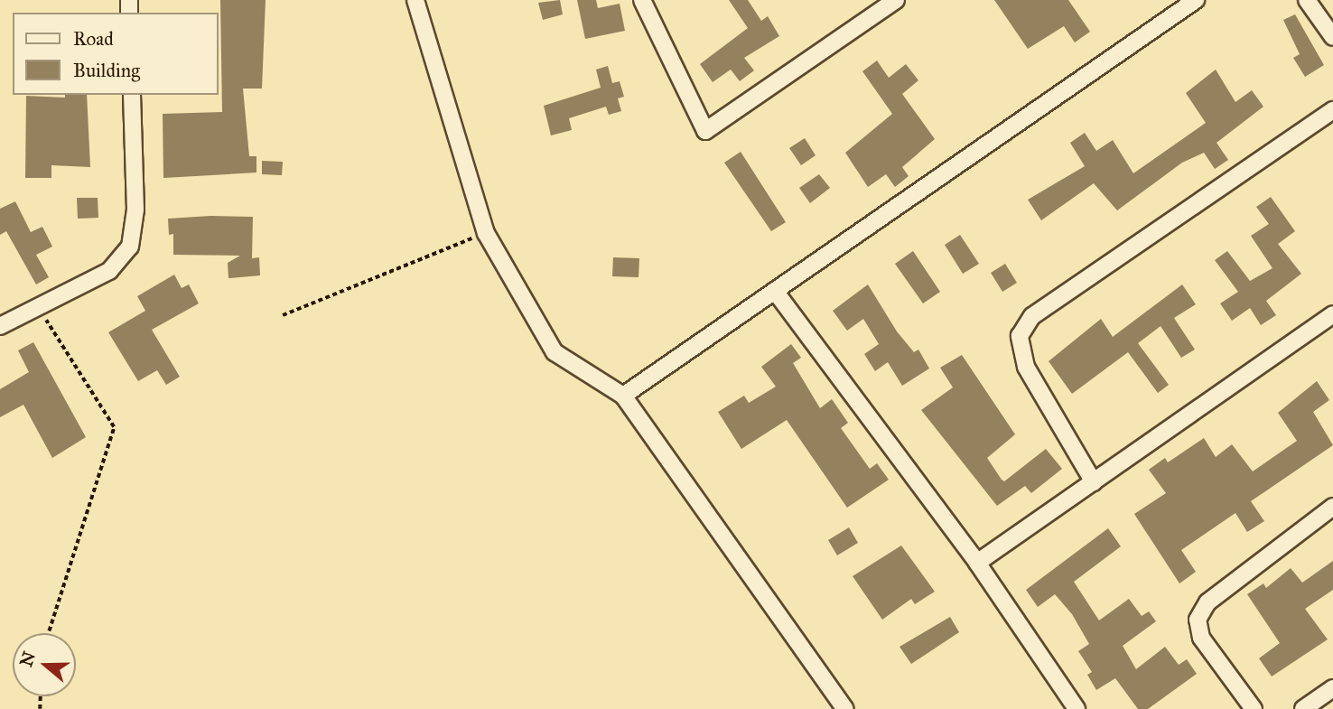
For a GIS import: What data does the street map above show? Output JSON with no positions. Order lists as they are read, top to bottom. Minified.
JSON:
{"legend":["Road","Building"],"north":"left"}
